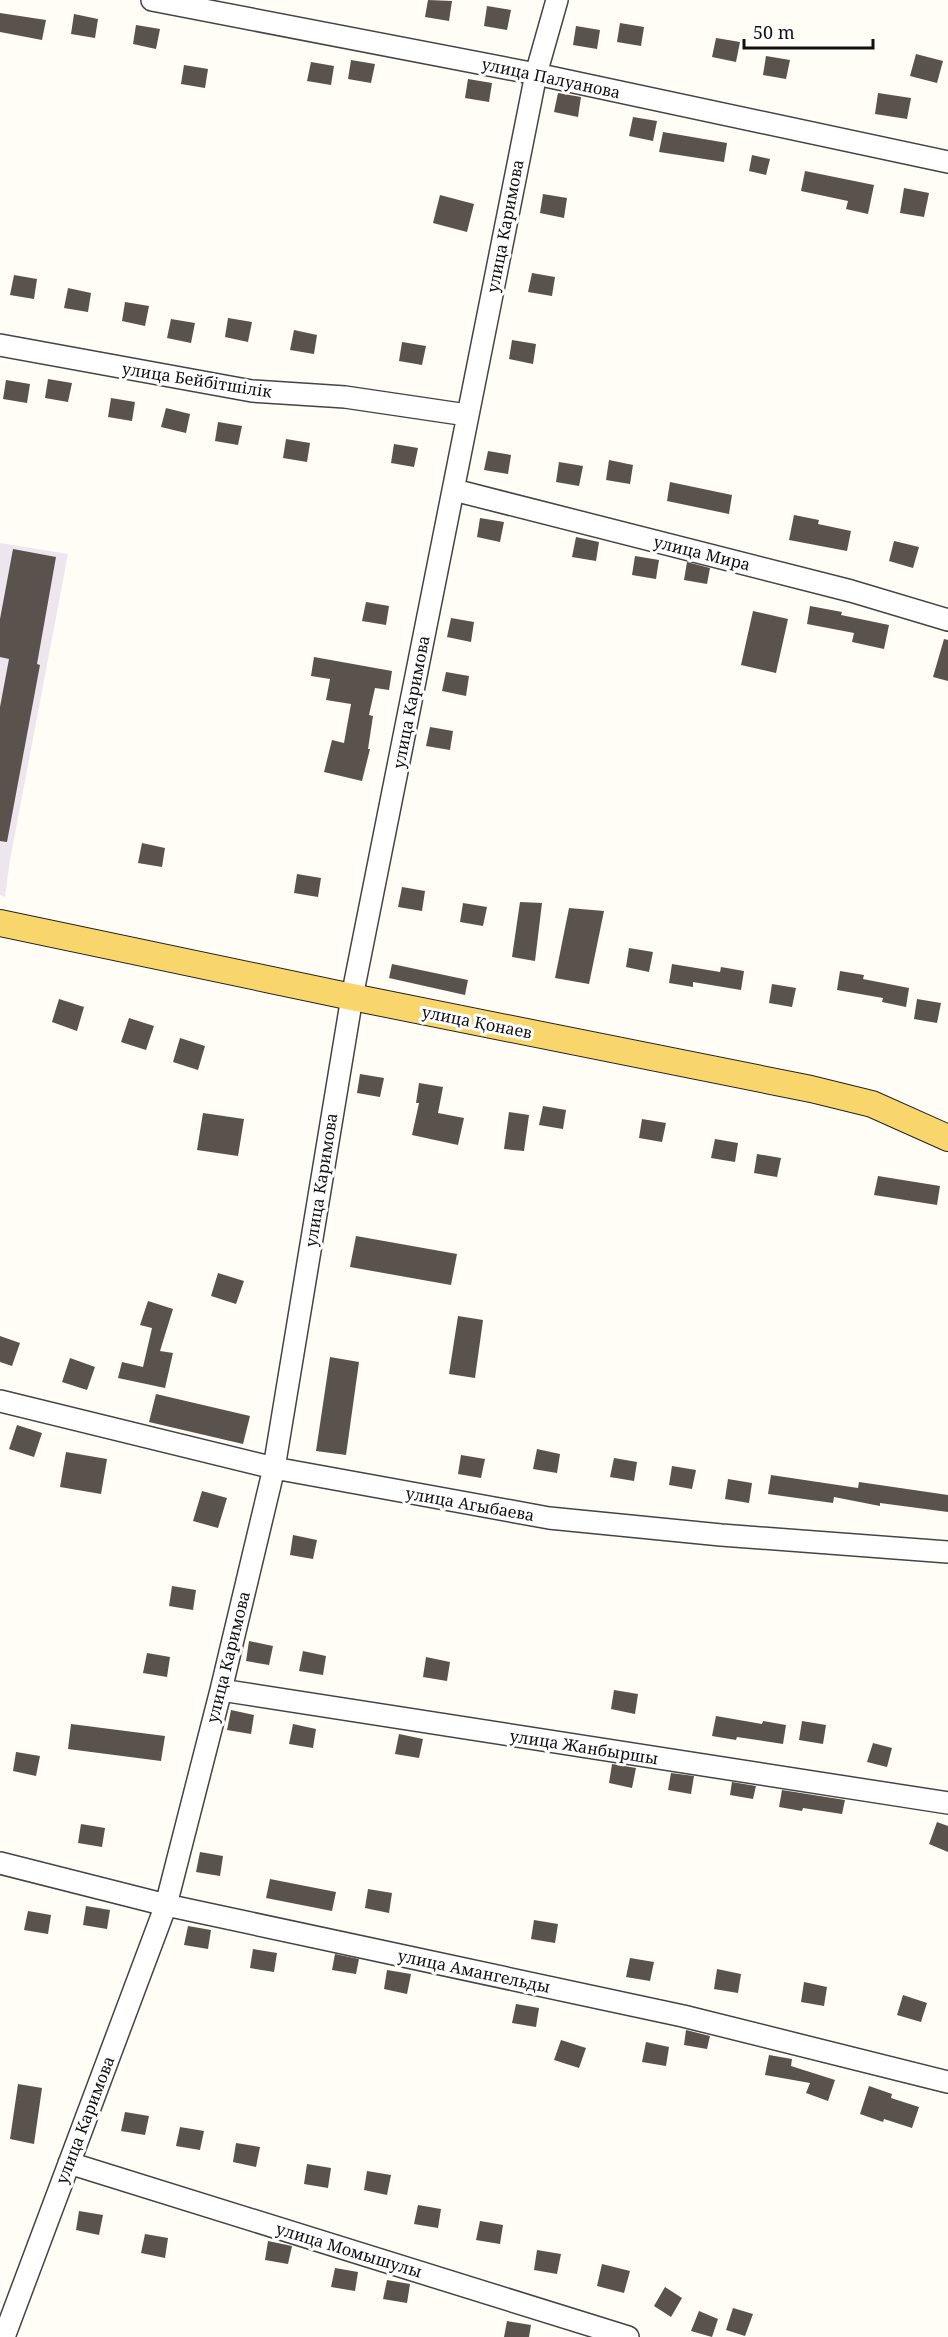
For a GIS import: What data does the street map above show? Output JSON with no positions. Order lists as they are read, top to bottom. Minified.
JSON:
{"streets":{"main road":["улица Қонаев"],"street":["улица Палуанова","улица Каримова","улица Бейбітшілік","улица Мира","улица Агыбаева","улица Жанбыршы","улица Амангельды","улица Момышулы"]},"crossings":[["улица Палуанова","улица Каримова"],["улица Каримова","улица Бейбітшілік"],["улица Каримова","улица Мира"],["улица Каримова","улица Қонаев"],["улица Каримова","улица Агыбаева"],["улица Каримова","улица Жанбыршы"],["улица Каримова","улица Амангельды"],["улица Каримова","улица Момышулы"]],"scale_bar":"50 m"}
